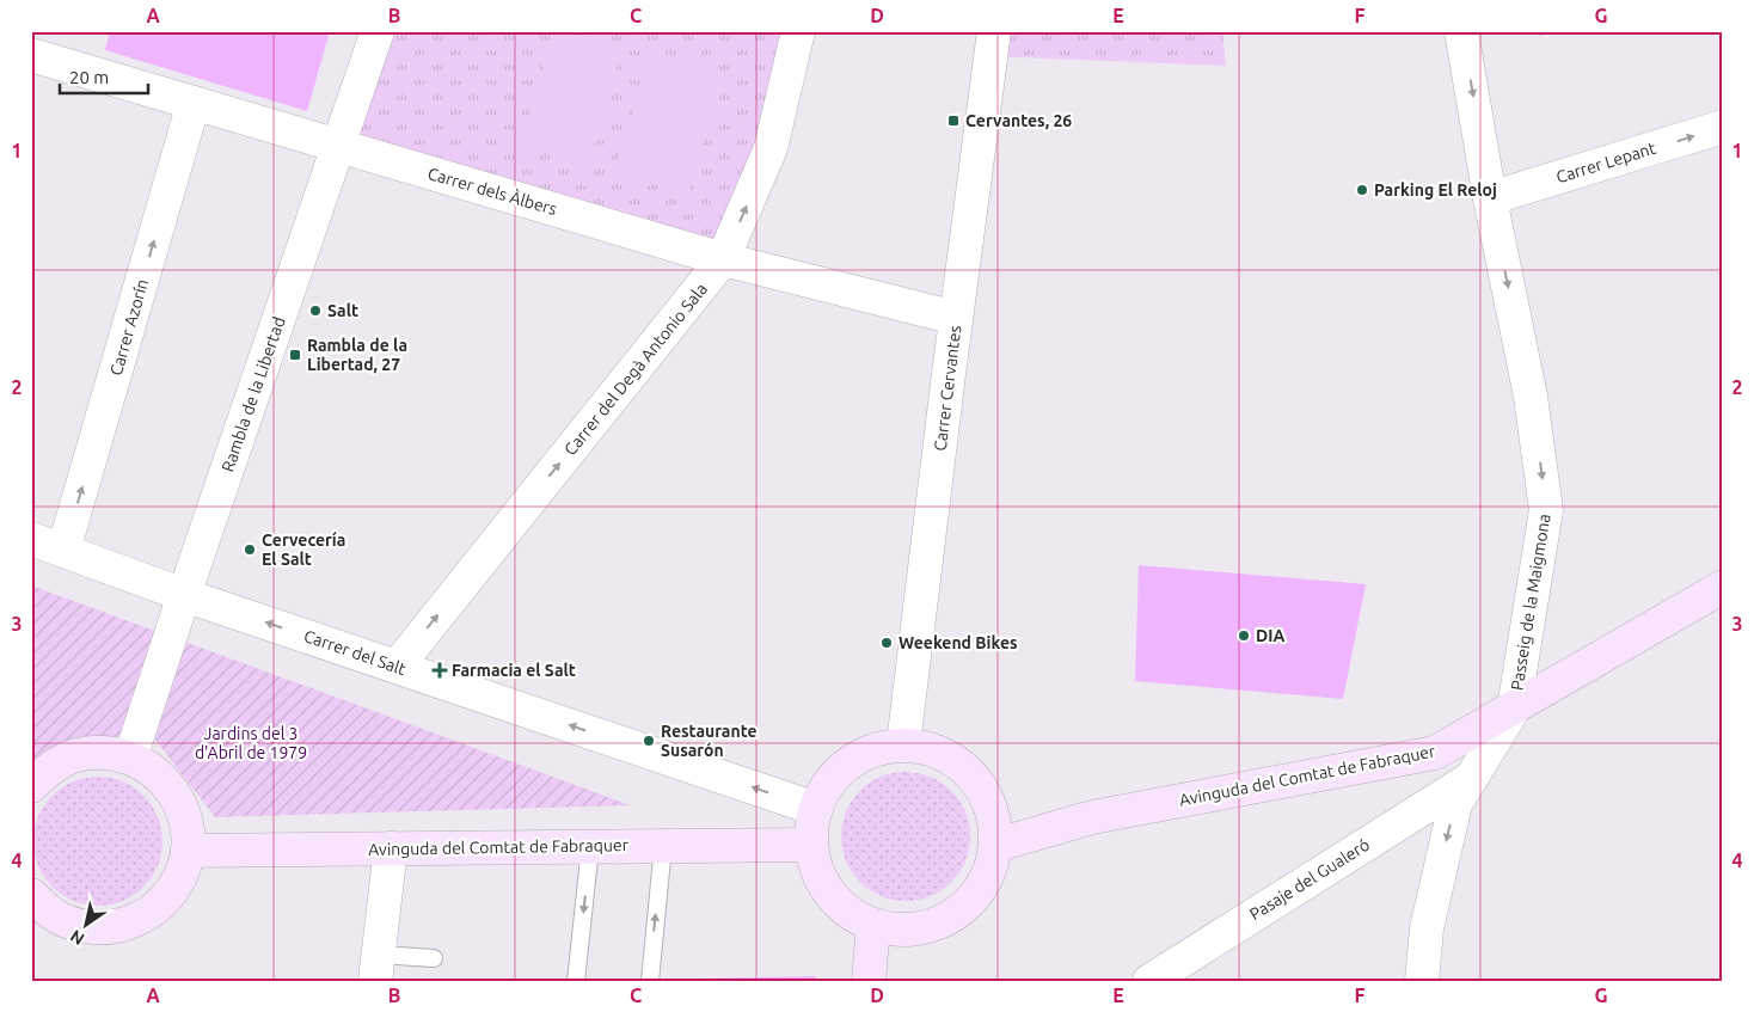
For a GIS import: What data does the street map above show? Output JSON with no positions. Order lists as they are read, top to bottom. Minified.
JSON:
{"streets":{"street":["Carrer Lepant","Carrer dels Àlbers","Carrer Azorín","Carrer del Degà Antonio Sala","Carrer Cervantes","Rambla de la Libertad","Passeig de la Maigmona","Carrer del Salt","Avinguda del Comtat de Fabraquer","Pasaje del Gualeró"]},"crossings":[["Carrer Lepant","Passeig de la Maigmona"],["Carrer dels Àlbers","Carrer Azorín"],["Carrer dels Àlbers","Carrer del Degà Antonio Sala"],["Carrer dels Àlbers","Carrer Cervantes"],["Carrer dels Àlbers","Rambla de la Libertad"],["Carrer Azorín","Carrer del Salt"],["Carrer del Degà Antonio Sala","Carrer del Salt"],["Carrer Cervantes","Carrer del Salt"],["Carrer Cervantes","Avinguda del Comtat de Fabraquer"],["Rambla de la Libertad","Carrer del Salt"],["Passeig de la Maigmona","Avinguda del Comtat de Fabraquer"],["Passeig de la Maigmona","Pasaje del Gualeró"],["Carrer del Salt","Avinguda del Comtat de Fabraquer"]],"one_way":["Carrer Lepant","Carrer Azorín","Carrer del Degà Antonio Sala","Passeig de la Maigmona","Carrer del Salt"],"parks":["Jardins del 3 d'Abril de 1979"],"places":{"transit":["Cervantes, 26","Rambla de la Libertad, 27"],"other":["Parking El Reloj","Salt","Cervecería El Salt","DIA","Weekend Bikes","Restaurante Susarón"],"health":["Farmacia el Salt"]},"scale_bar":"20 m","north":"bottom left","grid":{"columns":["A","B","C","D","E","F","G"],"rows":["1","2","3","4"]}}
